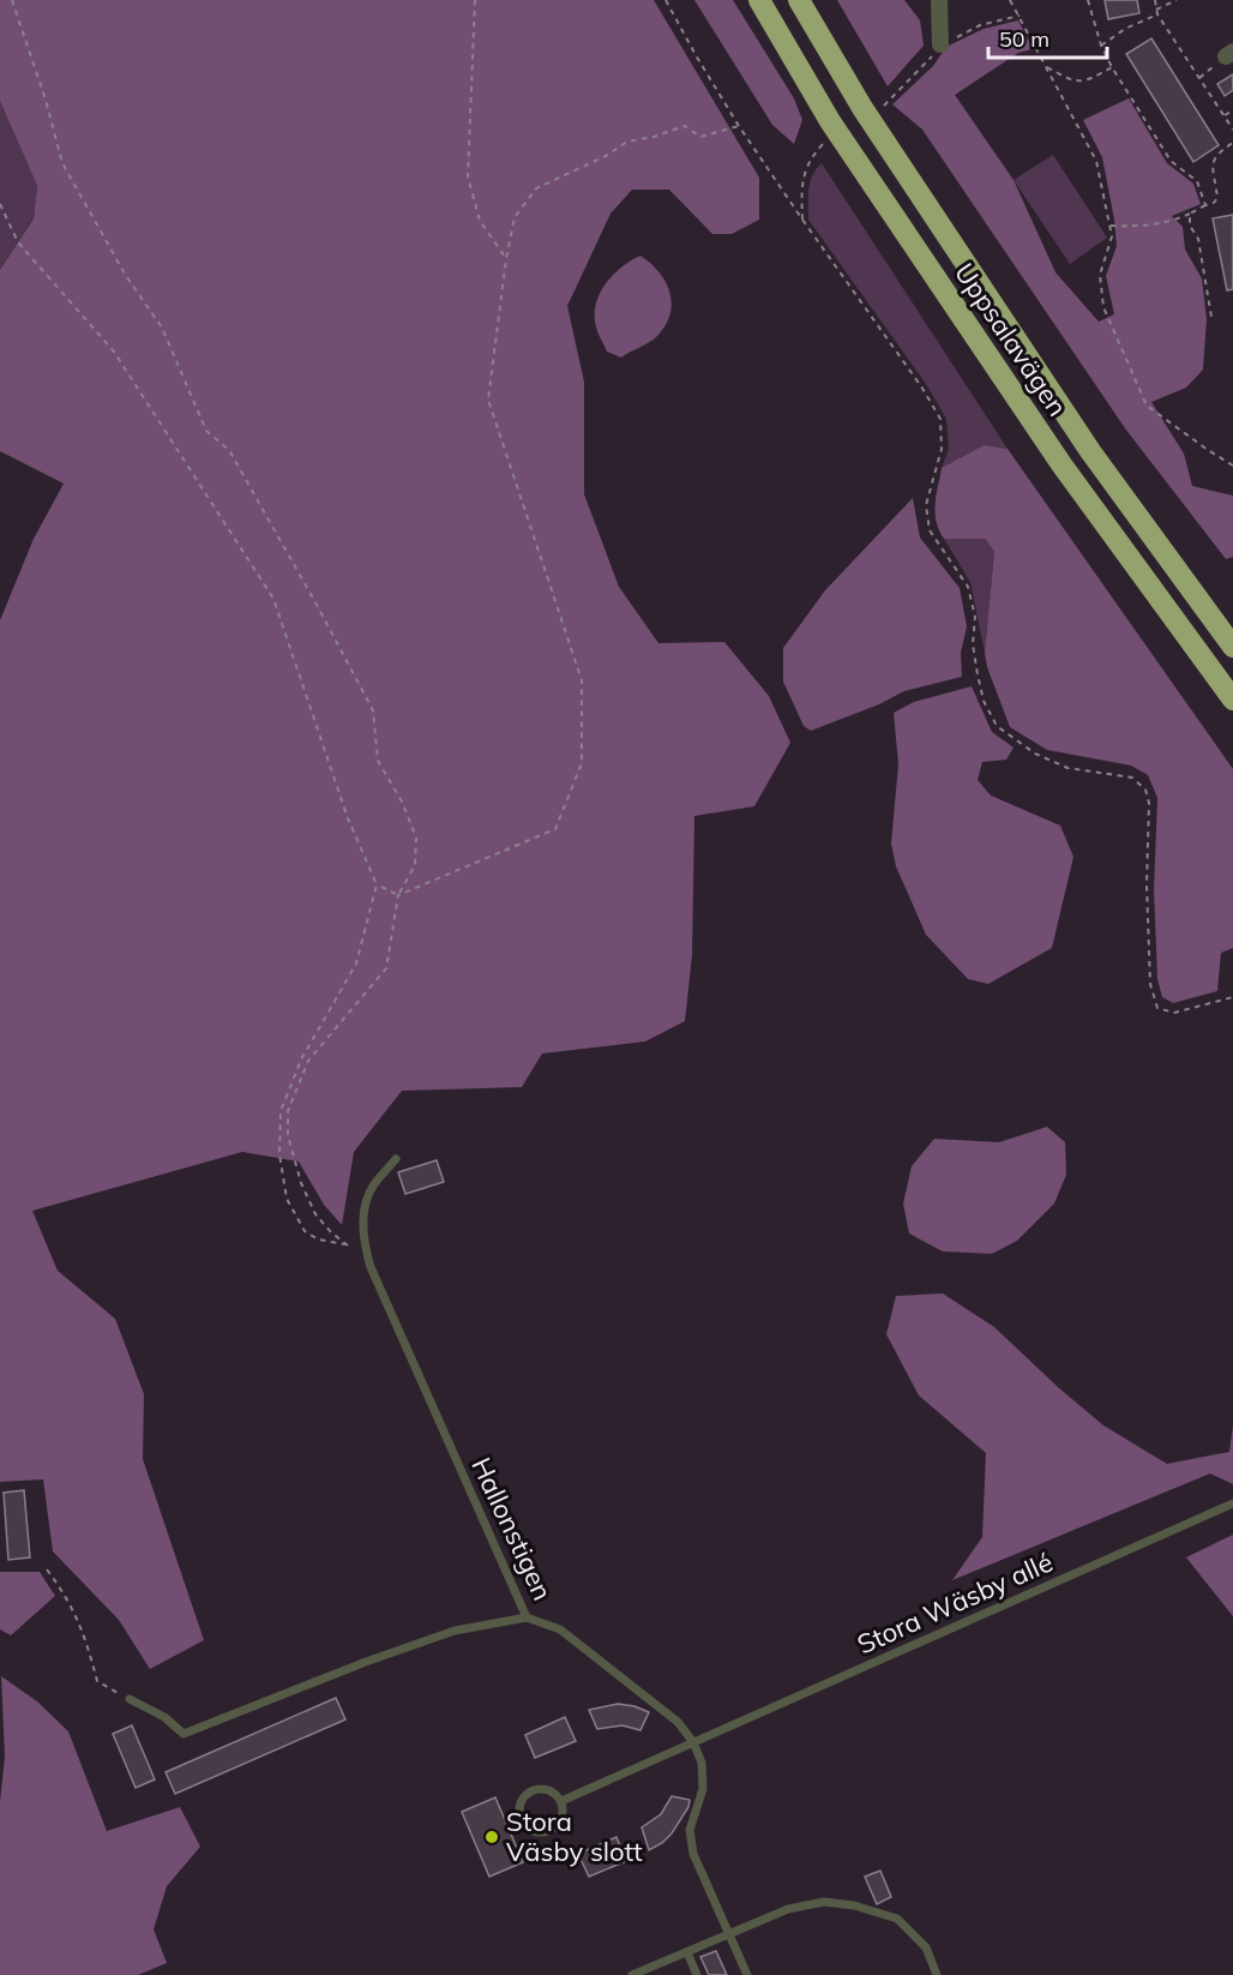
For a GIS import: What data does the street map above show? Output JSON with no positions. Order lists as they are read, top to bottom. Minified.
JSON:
{"streets":{"highway":["Uppsalavägen"],"lane":["Hallonstigen","Stora Wäsby allé"]},"crossings":[["Hallonstigen","Stora Wäsby allé"]],"places":["Stora Väsby slott"],"scale_bar":"50 m"}
